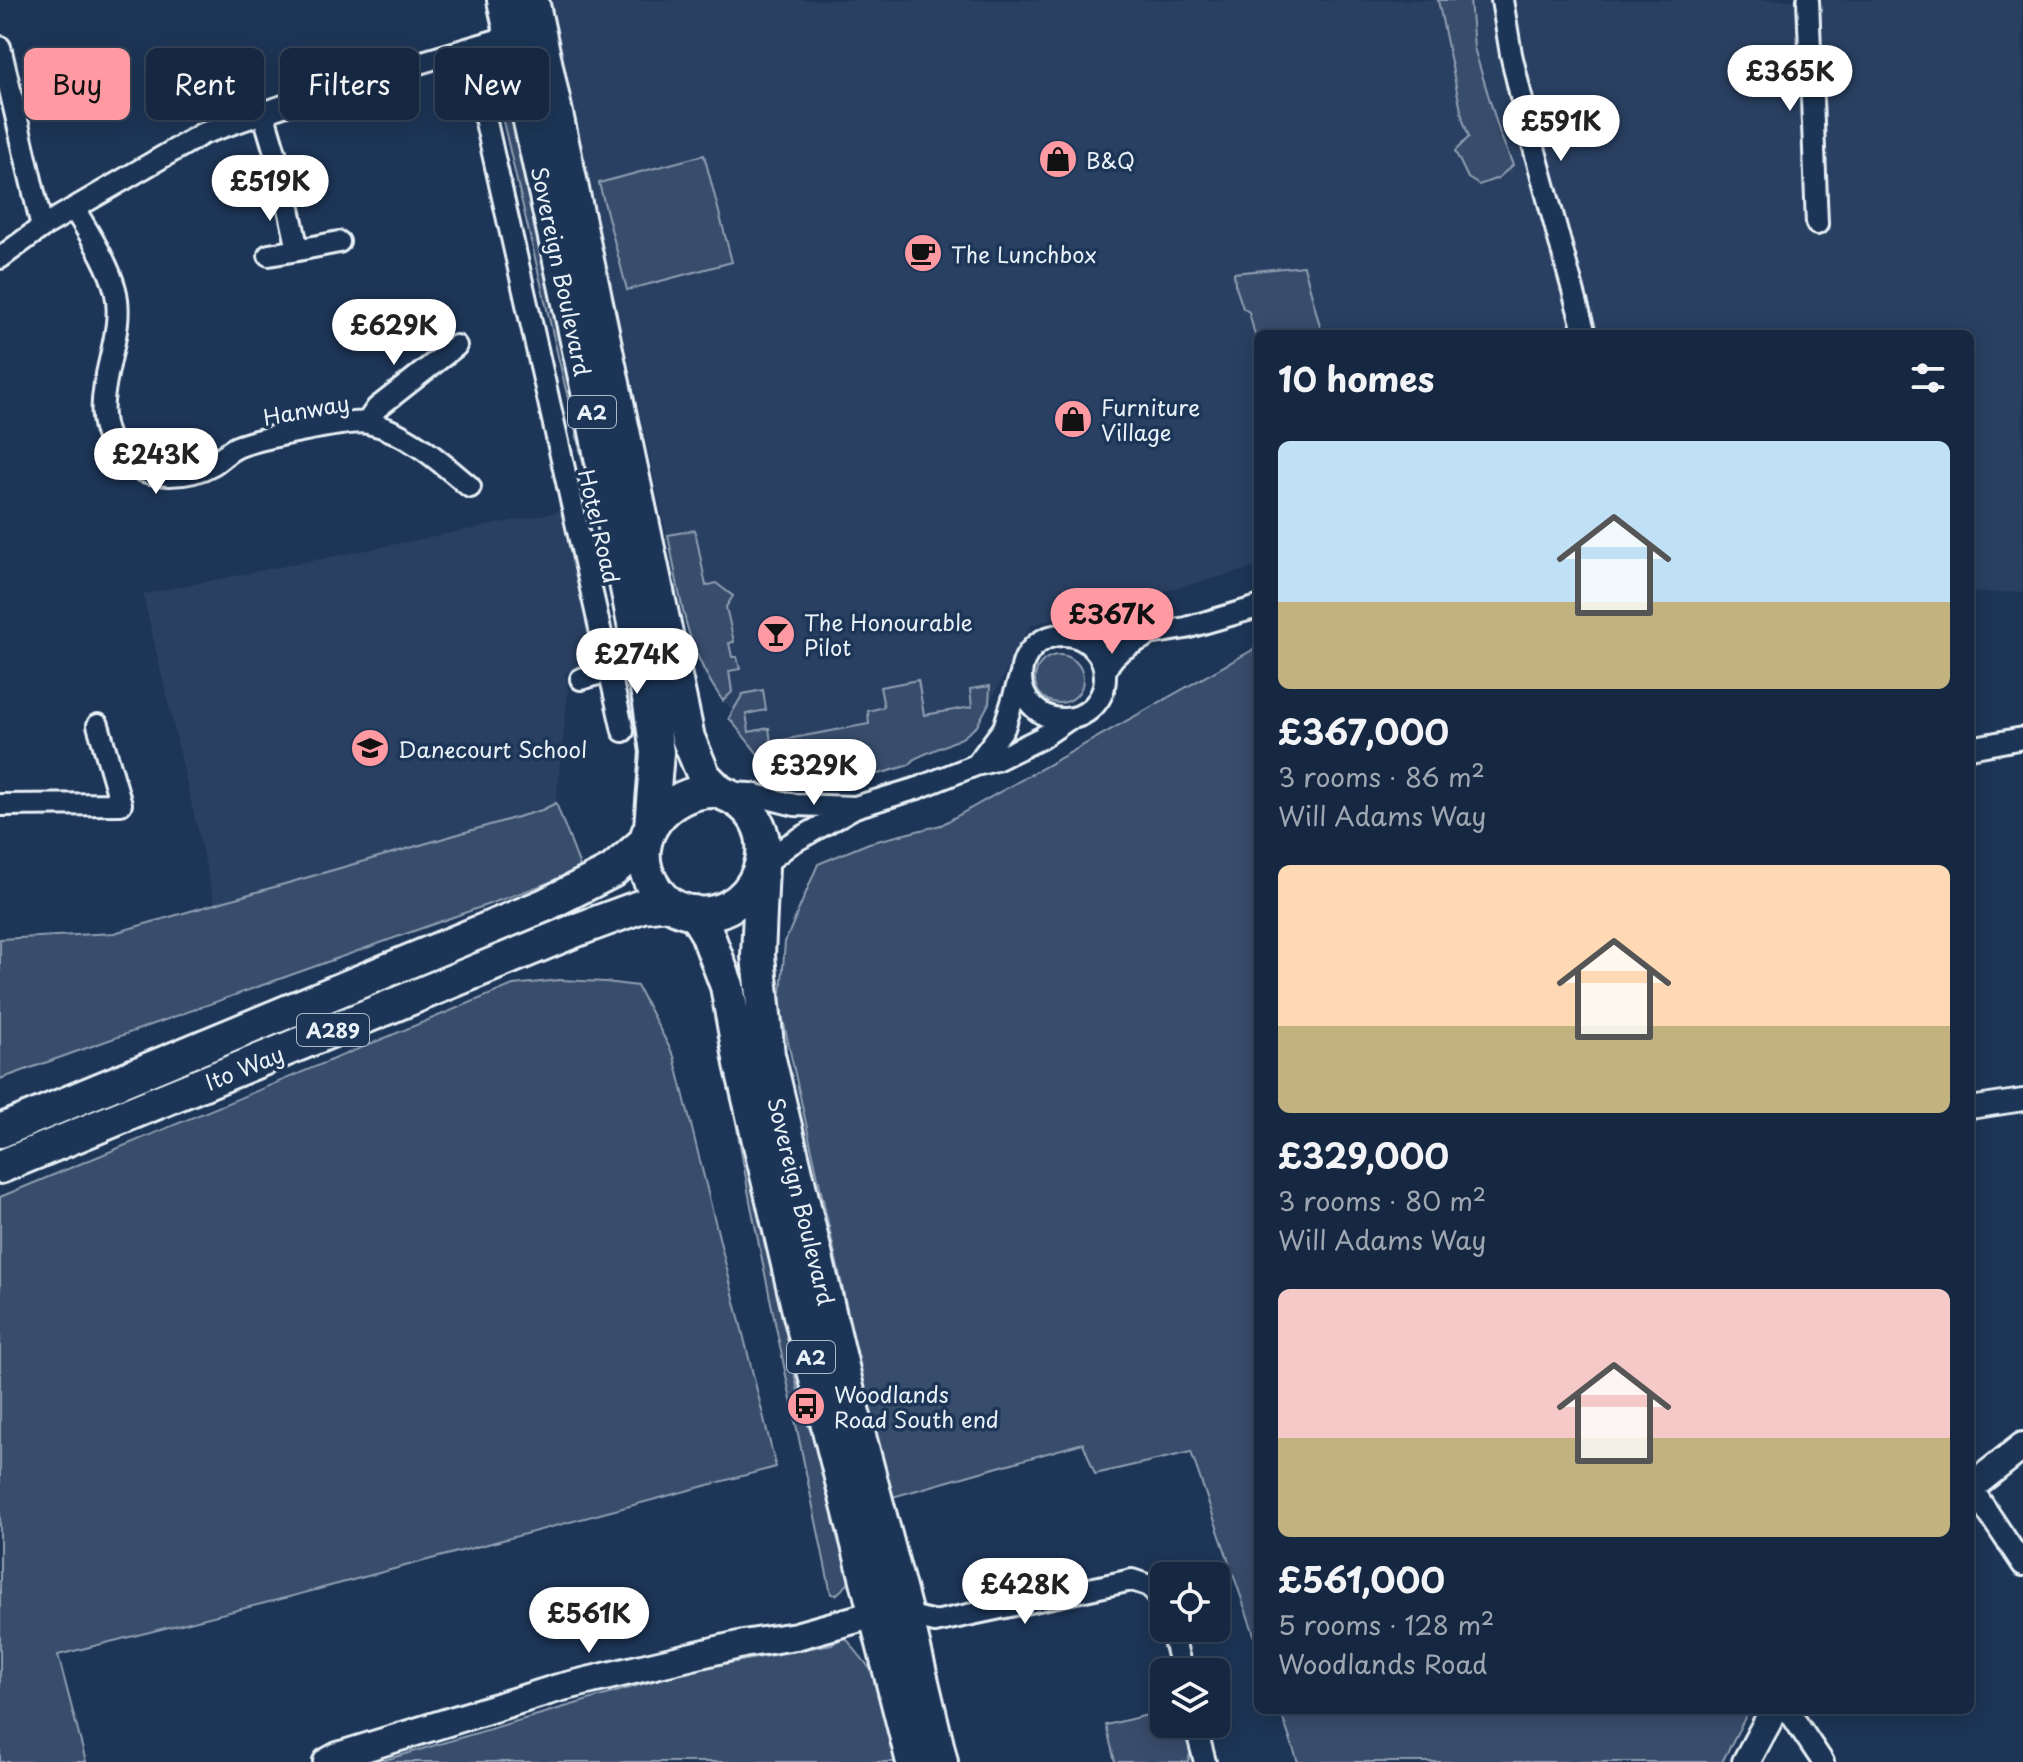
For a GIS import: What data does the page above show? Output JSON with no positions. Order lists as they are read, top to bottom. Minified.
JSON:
{"streets":{"main road":["Sovereign Boulevard","A2","A289","Ito Way"],"street":["Hanway","Hotel Road"]},"crossings":[["Sovereign Boulevard","Ito Way"]],"places":{"shop":["B&Q","Furniture Village"],"cafe":["The Lunchbox"],"bar":["The Honourable Pilot"],"school or university":["Danecourt School"],"bus stop":["Woodlands Road South end"]},"page":{"price":["£365K","£591K","£519K","£629K","£243K","£367K","£274K","£329K","£428K","£561K"],"chip":["Buy","Rent","Filters","New"],"heading":"10 homes","list":[{"name":"£367,000","note":"3 rooms · 86 m² · Will Adams Way"},{"name":"£329,000","note":"3 rooms · 80 m² · Will Adams Way"},{"name":"£561,000","note":"5 rooms · 128 m² · Woodlands Road"}]}}
